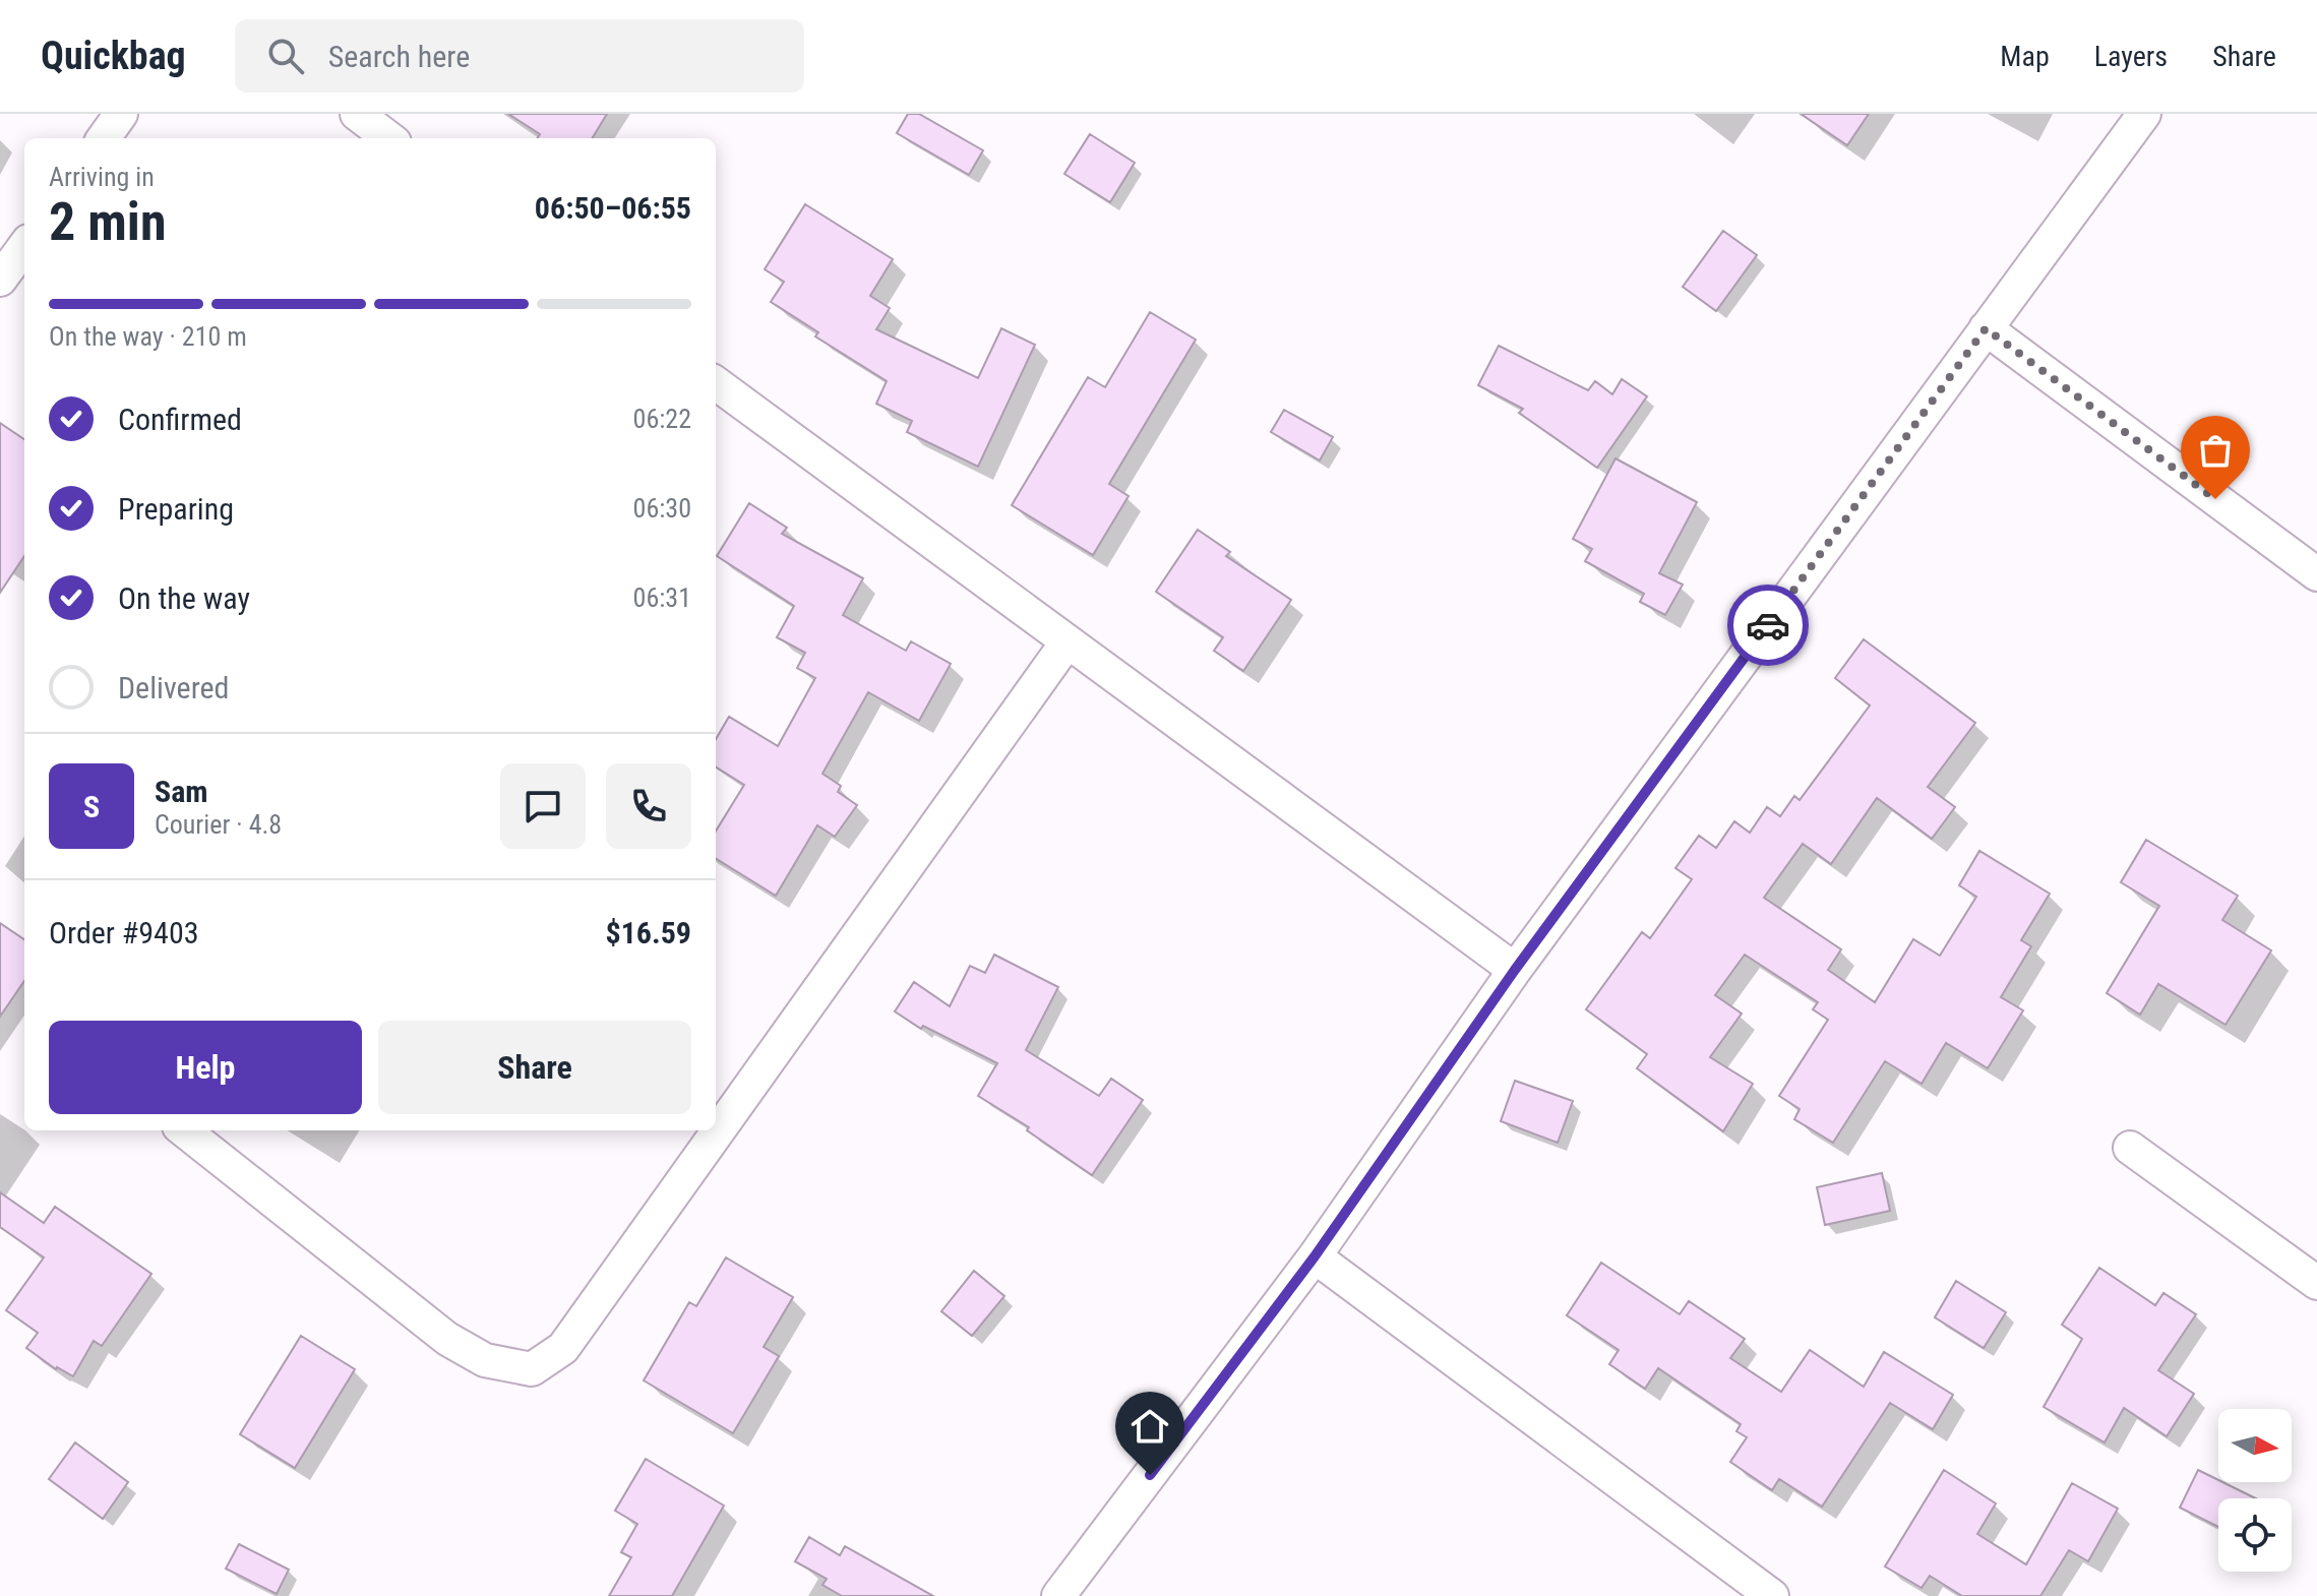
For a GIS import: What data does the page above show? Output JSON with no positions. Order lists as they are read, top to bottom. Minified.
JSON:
{"north":"right","page":{"header":"Quickbag","search":"Search here","nav":["Map","Layers","Share"],"heading":["2 min","Arriving in","06:50–06:55"],"panel":["Sam","Courier · 4.8","Order #9403","$16.59"],"bar":"On the way · 210 m","list":[["Confirmed","06:22"],["Preparing","06:30"],["On the way","06:31"],"Delivered"],"round":"S","buttons":["Help","Share"]}}
